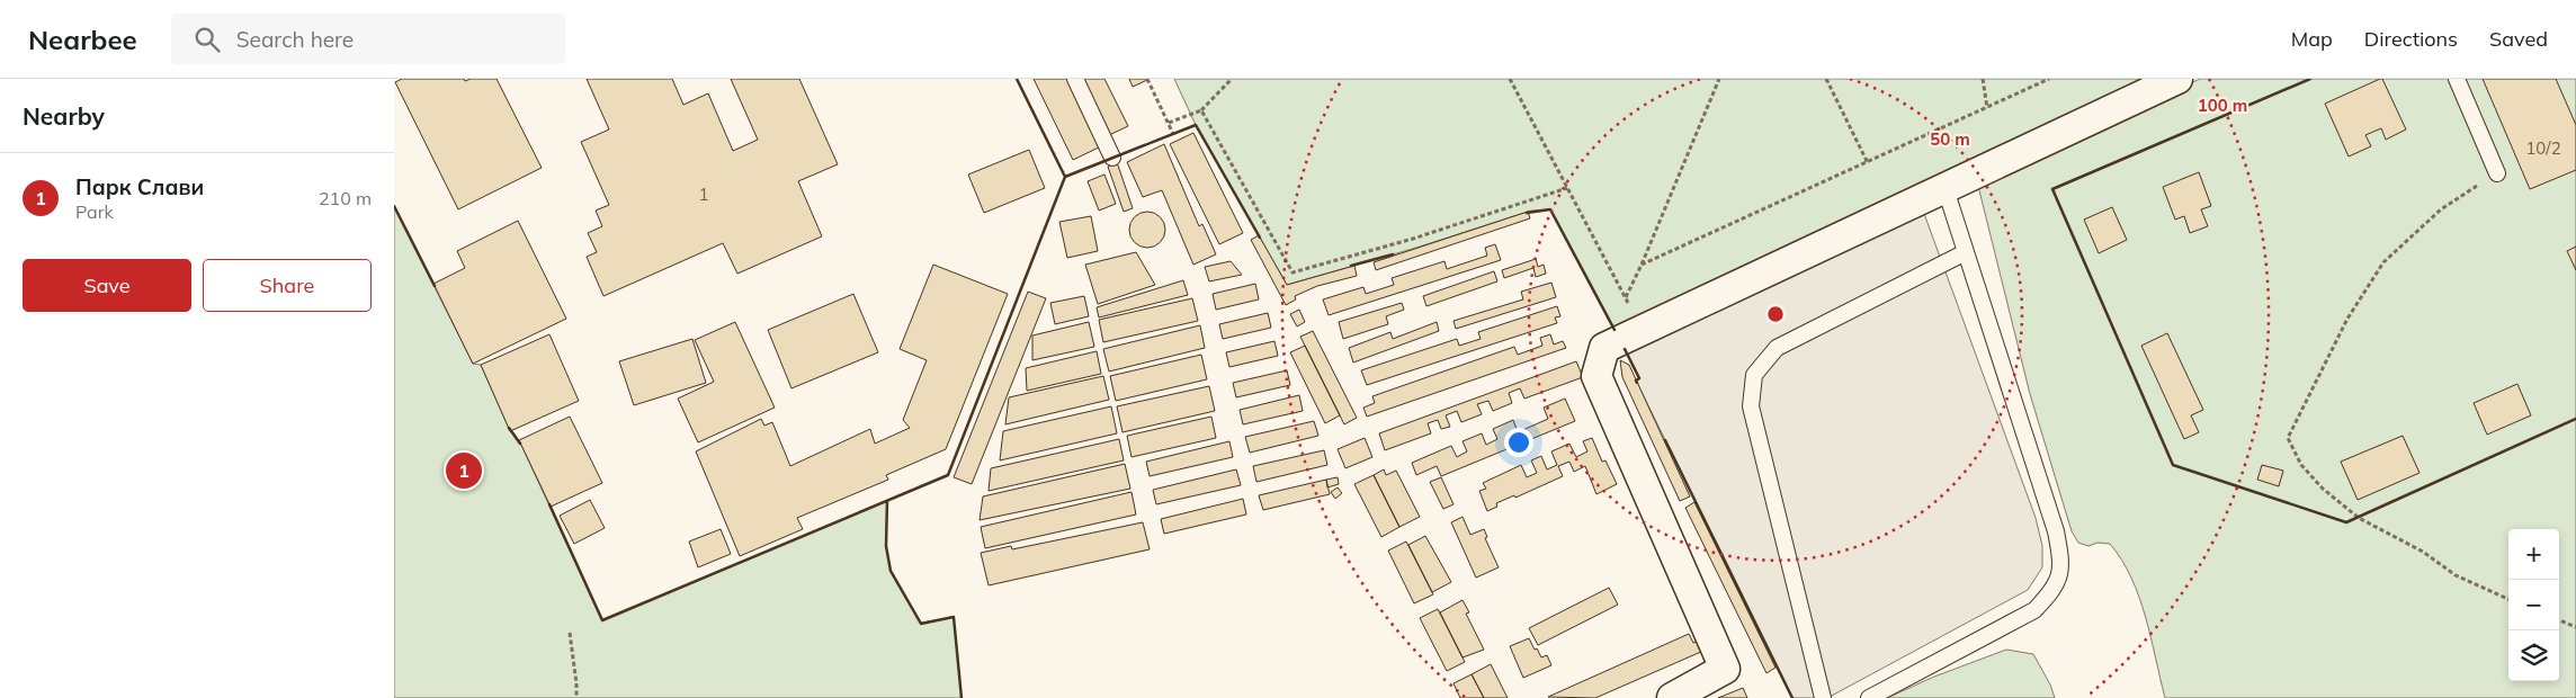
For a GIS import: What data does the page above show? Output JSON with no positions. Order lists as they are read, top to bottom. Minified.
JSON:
{"house_numbers":["10/2","1"],"page":{"header":"Nearbee","search":"Search here","nav":["Map","Directions","Saved"],"heading":"Nearby","list":[{"mark":"1","name":"Парк Слави","note":"Park","value":"210 m"}],"buttons":["Save","Share"],"pins":"1","map_buttons":["+","−"]},"rings":["100 m","50 m"]}
